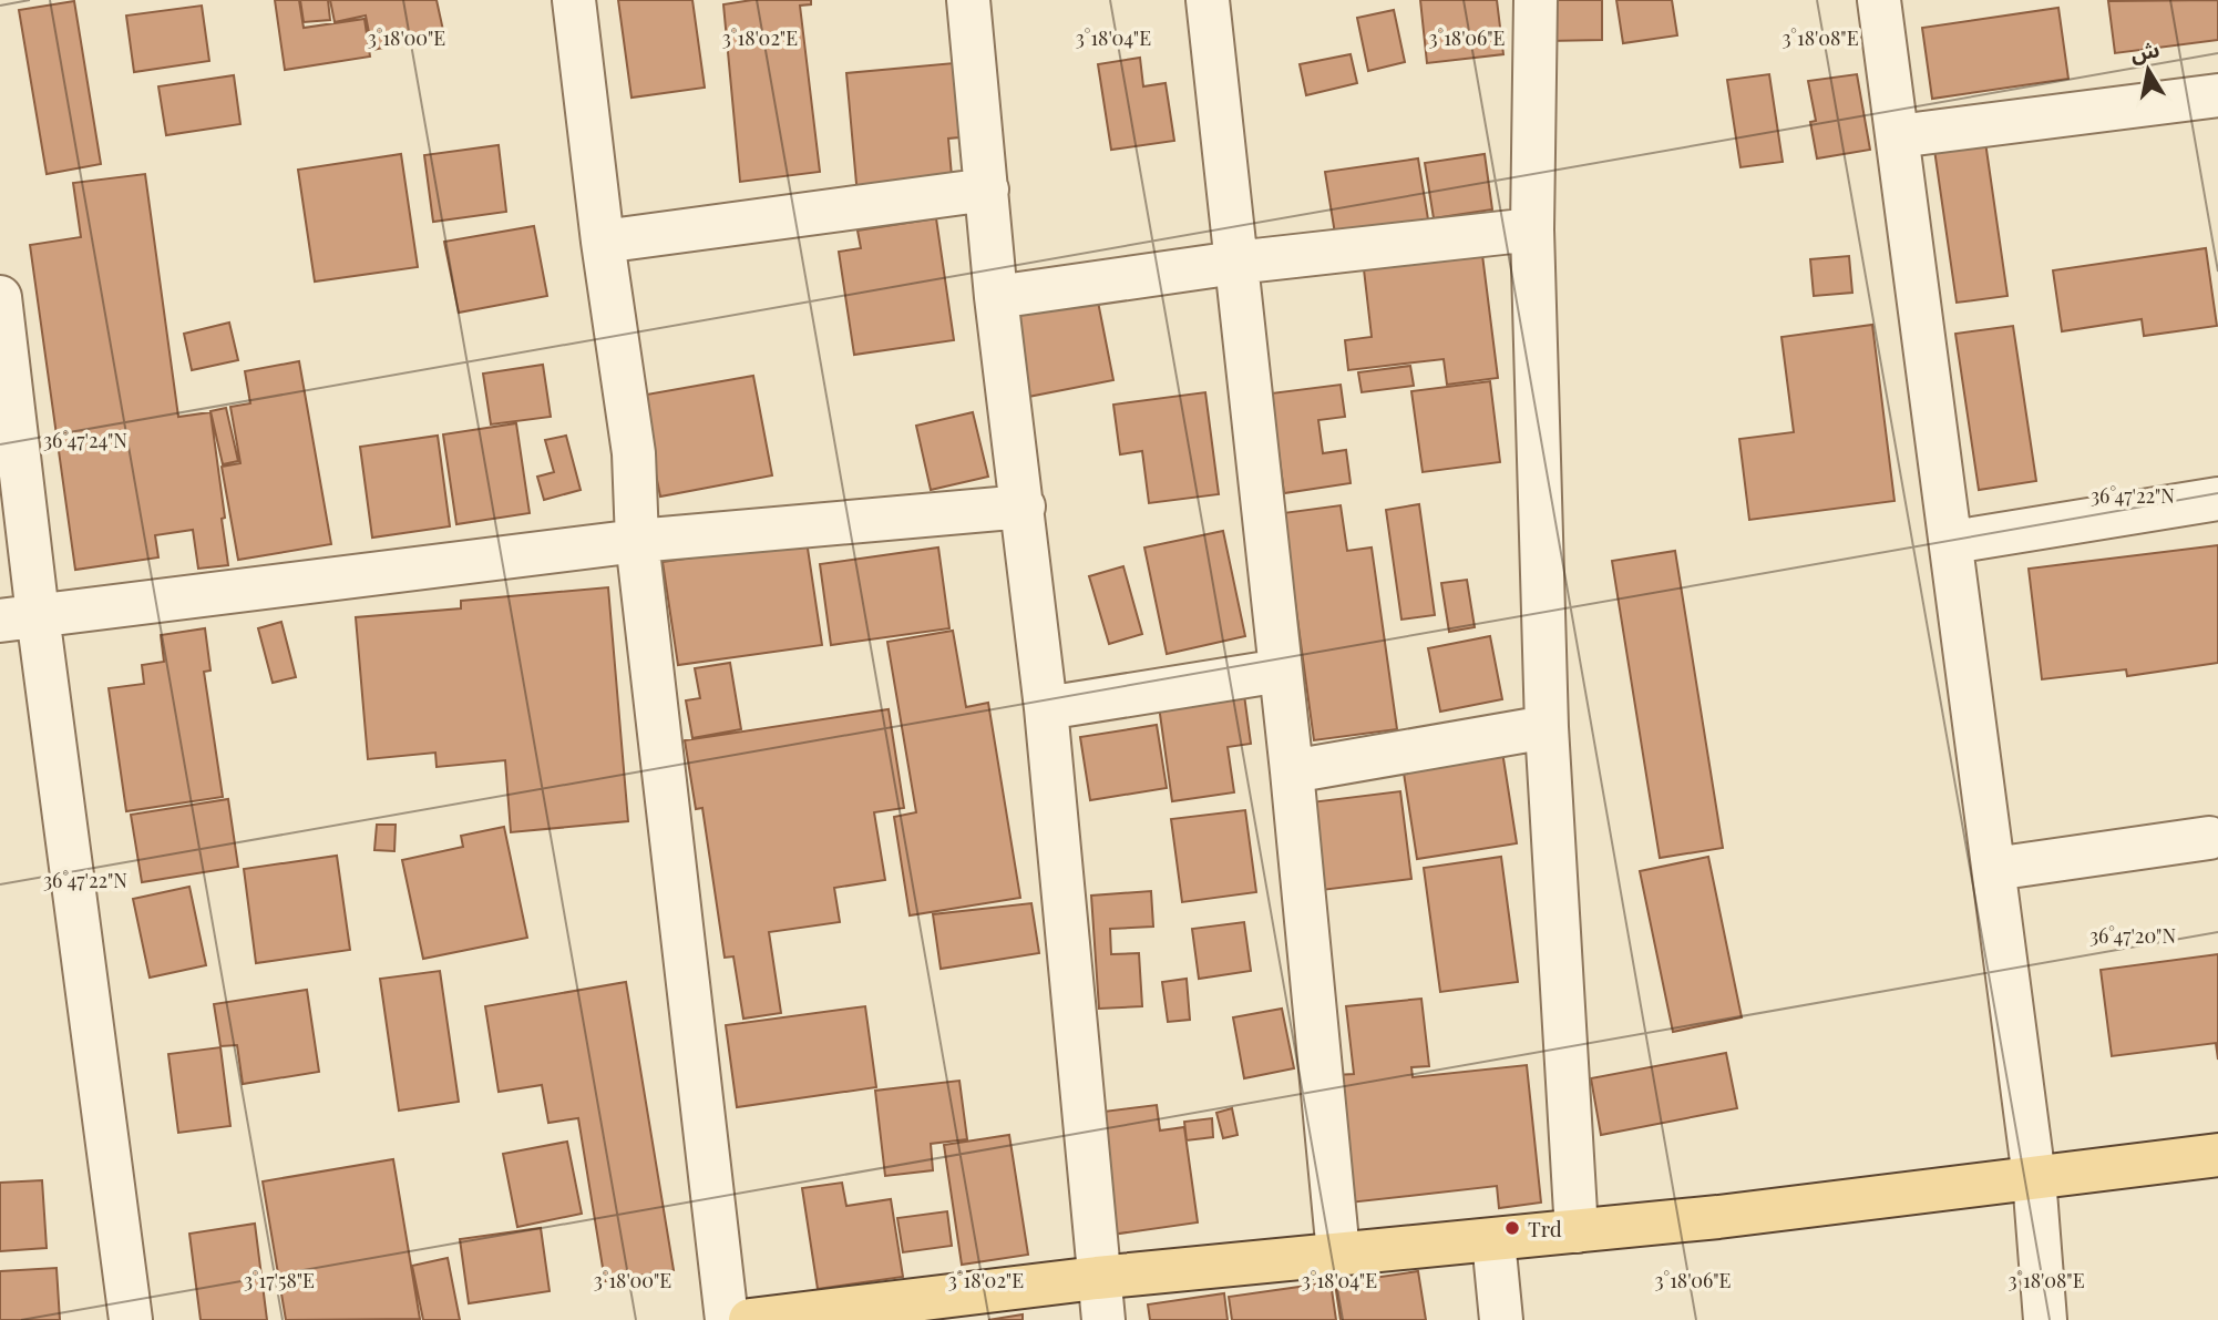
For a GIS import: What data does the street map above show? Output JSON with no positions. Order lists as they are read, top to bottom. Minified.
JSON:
{"places":["Trd"],"north":"top","coordinates":["3°18'00\"E","3°18'02\"E","3°18'04\"E","3°18'06\"E","3°18'08\"E","36°47'24\"N","36°47'22\"N","36°47'20\"N","3°17'58\"E"]}
